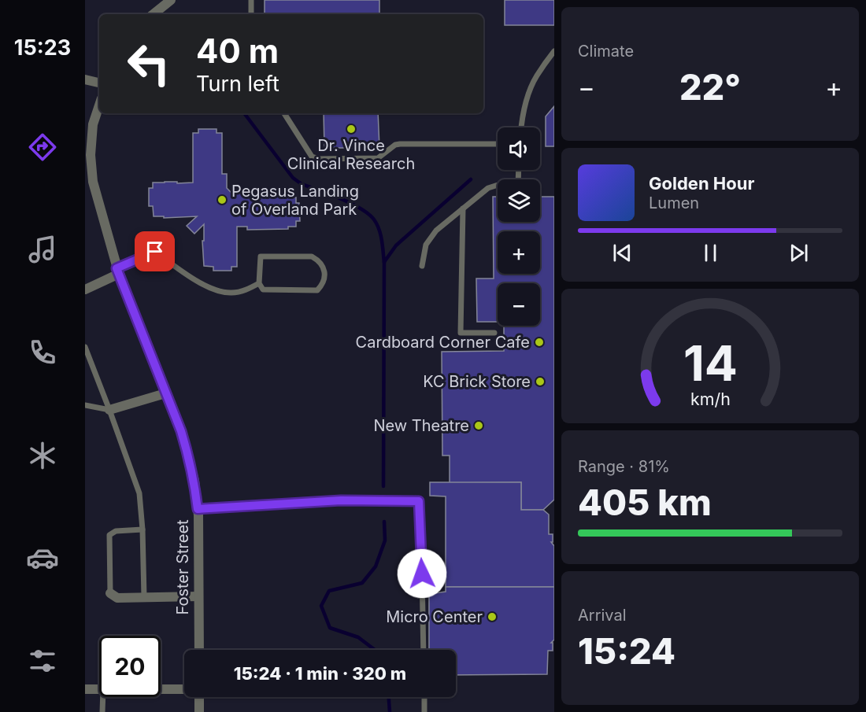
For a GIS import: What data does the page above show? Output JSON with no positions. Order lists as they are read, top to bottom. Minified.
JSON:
{"streets":{"street":["Foster Street"]},"places":["Dr. Vince Clinical Research","Pegasus Landing of Overland Park","Cardboard Corner Cafe","KC Brick Store","New Theatre","Micro Center"],"page":{"tabs":"15:23","tile":["Climate",["Range · 81%","405 km"],["Arrival","15:24"]],"turn":["40 m","Turn left"],"heat":["−","22°","+"],"map_buttons":["+","−"],"song":["Golden Hour","Lumen"],"limit":"20","trip":"15:24 · 1 min · 320 m","gauge":["14","km/h"]}}
